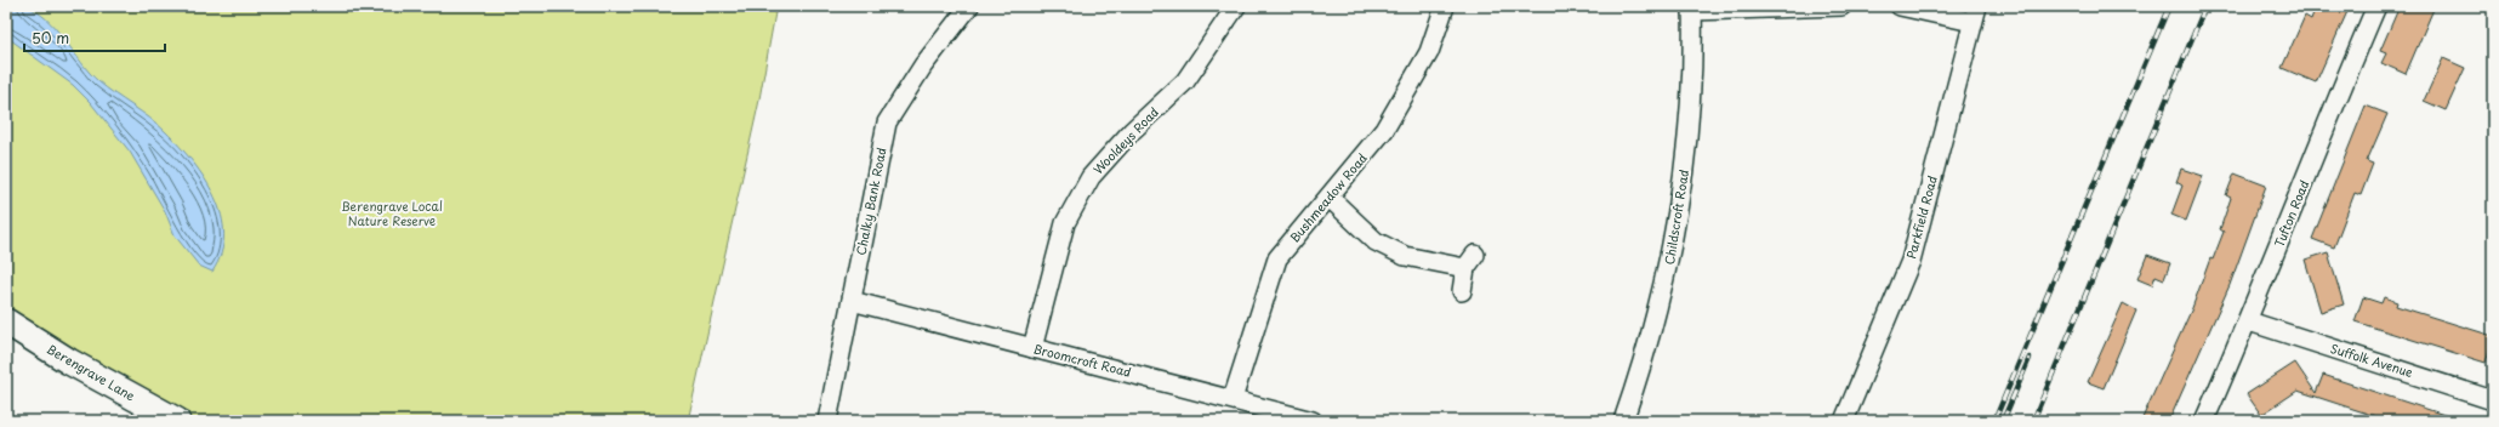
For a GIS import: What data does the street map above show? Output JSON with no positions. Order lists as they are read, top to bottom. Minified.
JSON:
{"streets":{"street":["Wooldeys Road","Bushmeadow Road","Chalky Bank Road","Tufton Road","Childscroft Road","Parkfield Road","Broomcroft Road","Suffolk Avenue","Berengrave Lane"]},"crossings":[["Wooldeys Road","Broomcroft Road"],["Bushmeadow Road","Broomcroft Road"],["Chalky Bank Road","Broomcroft Road"],["Tufton Road","Suffolk Avenue"]],"parks":["Berengrave Local Nature Reserve"],"scale_bar":"50 m"}
